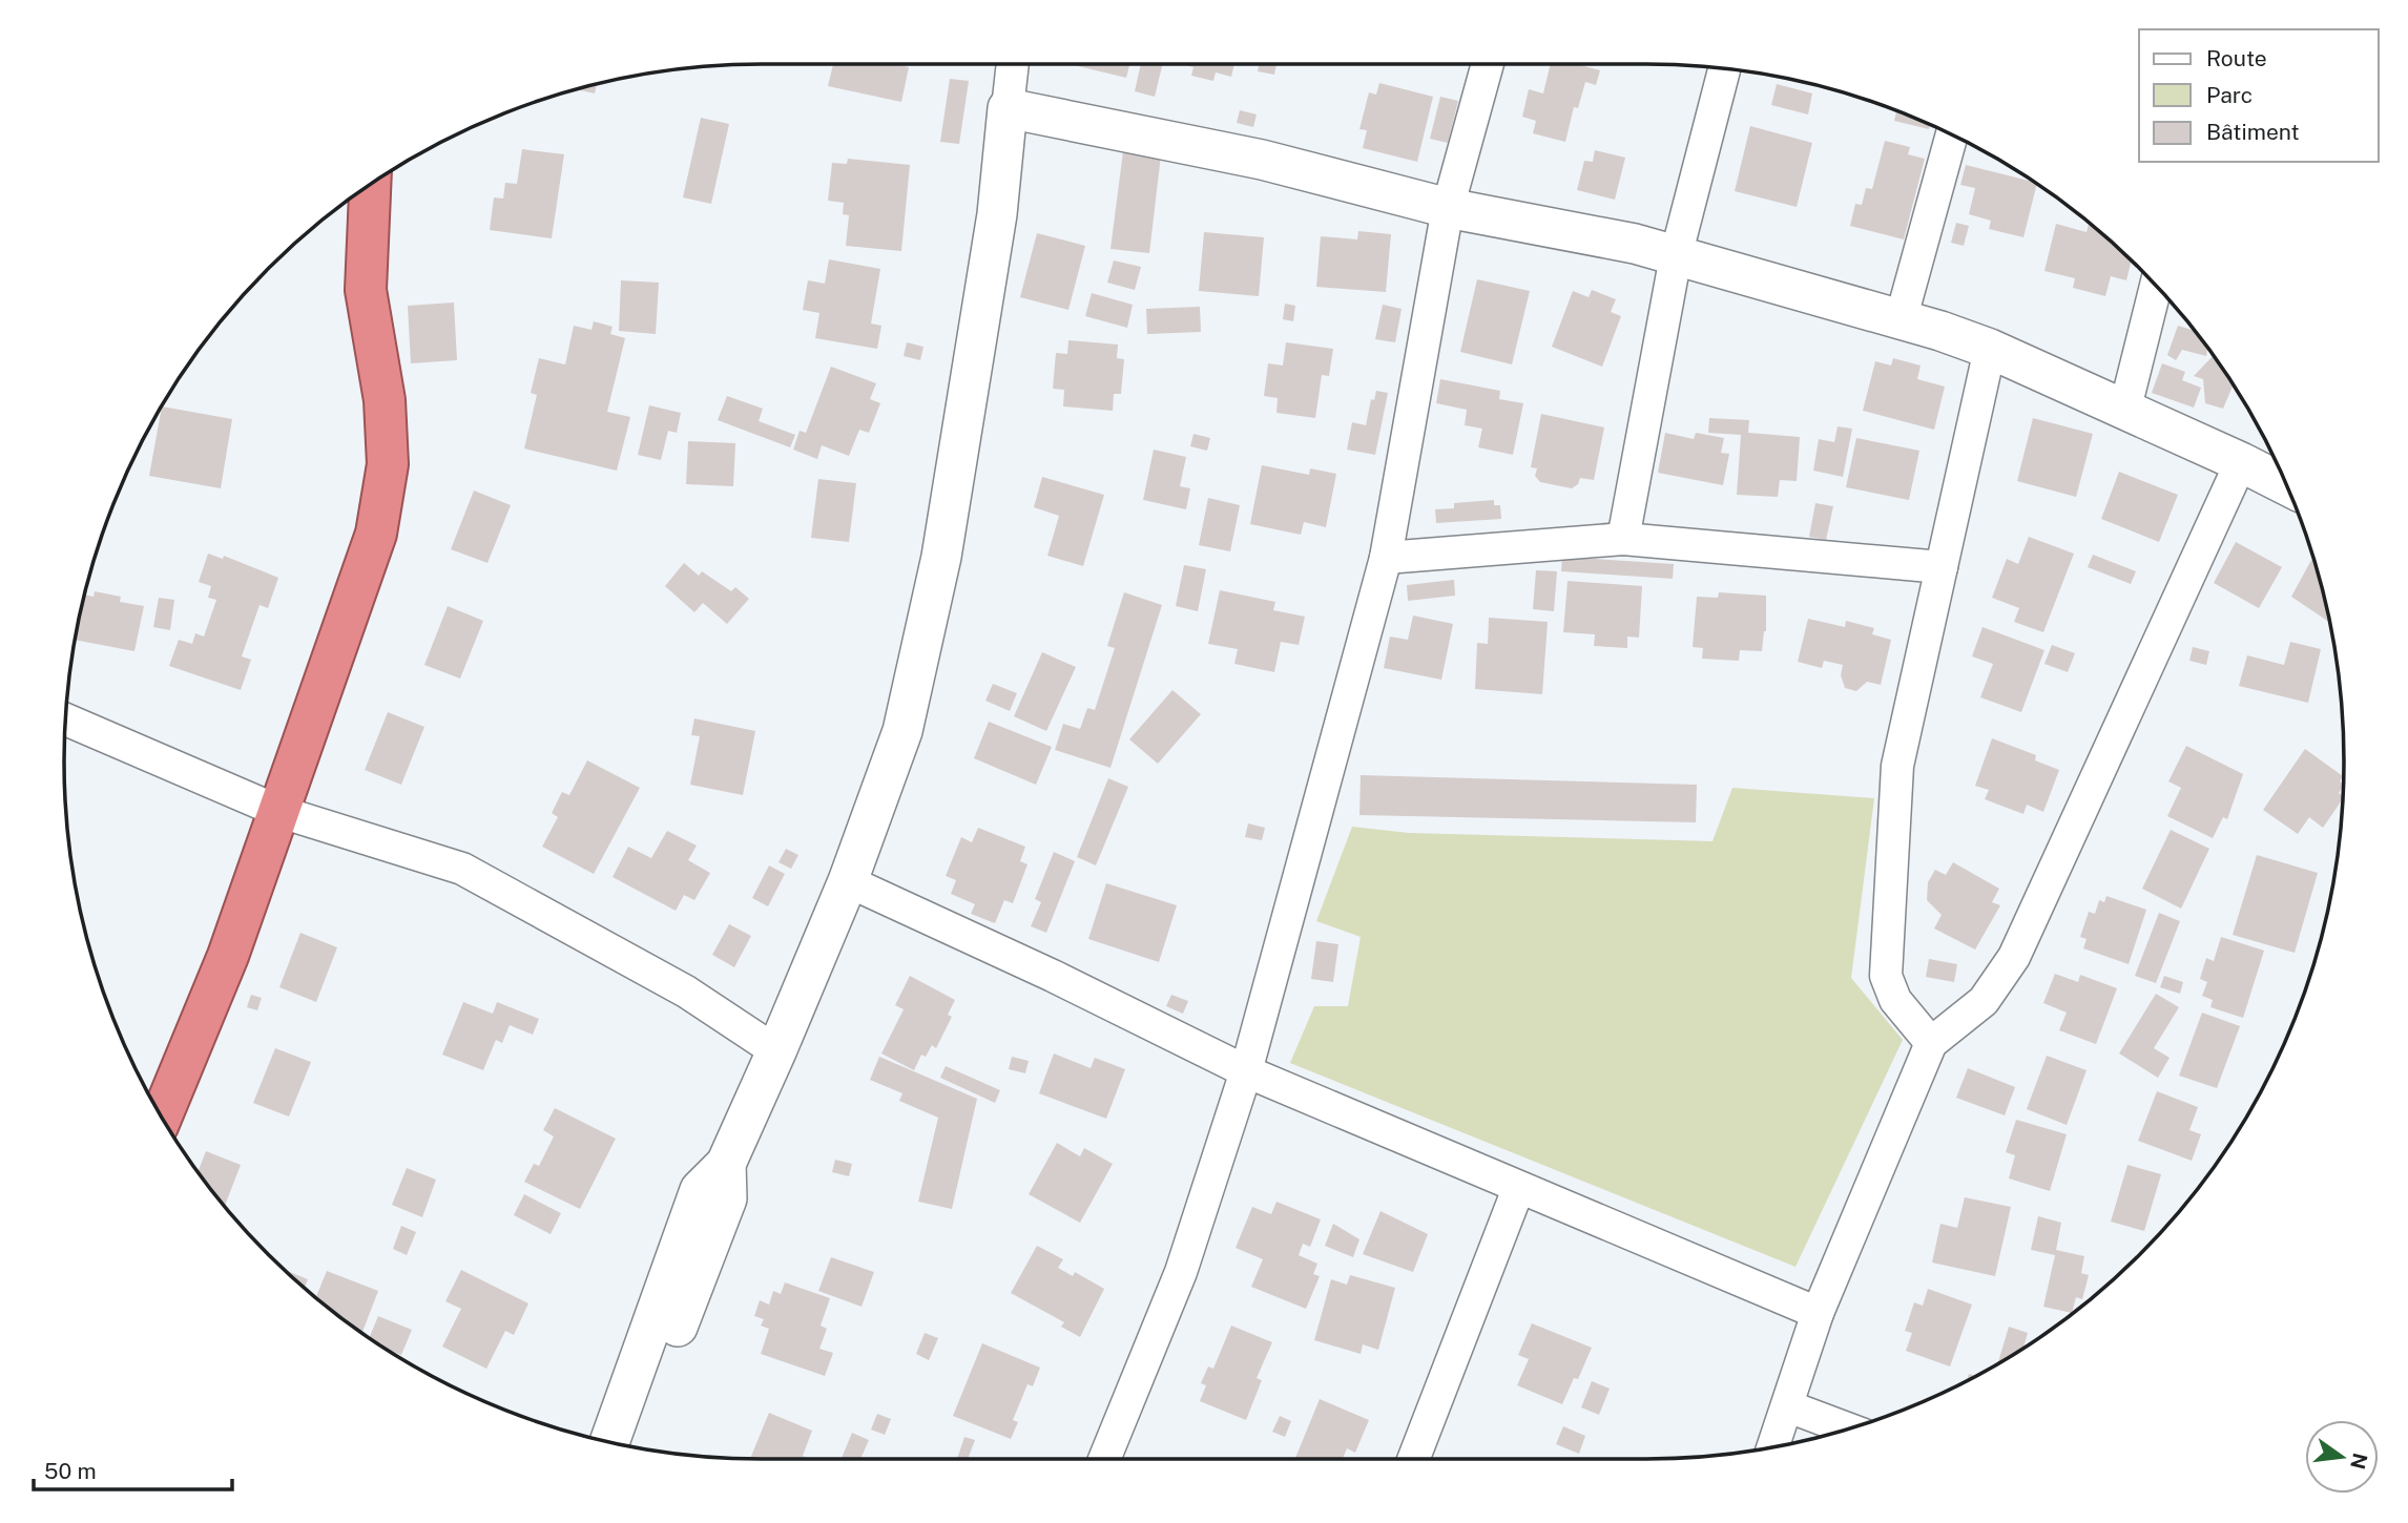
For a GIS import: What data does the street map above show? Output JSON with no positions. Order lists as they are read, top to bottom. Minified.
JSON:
{"legend":["Route","Parc","Bâtiment"],"scale_bar":"50 m","north":"right"}
